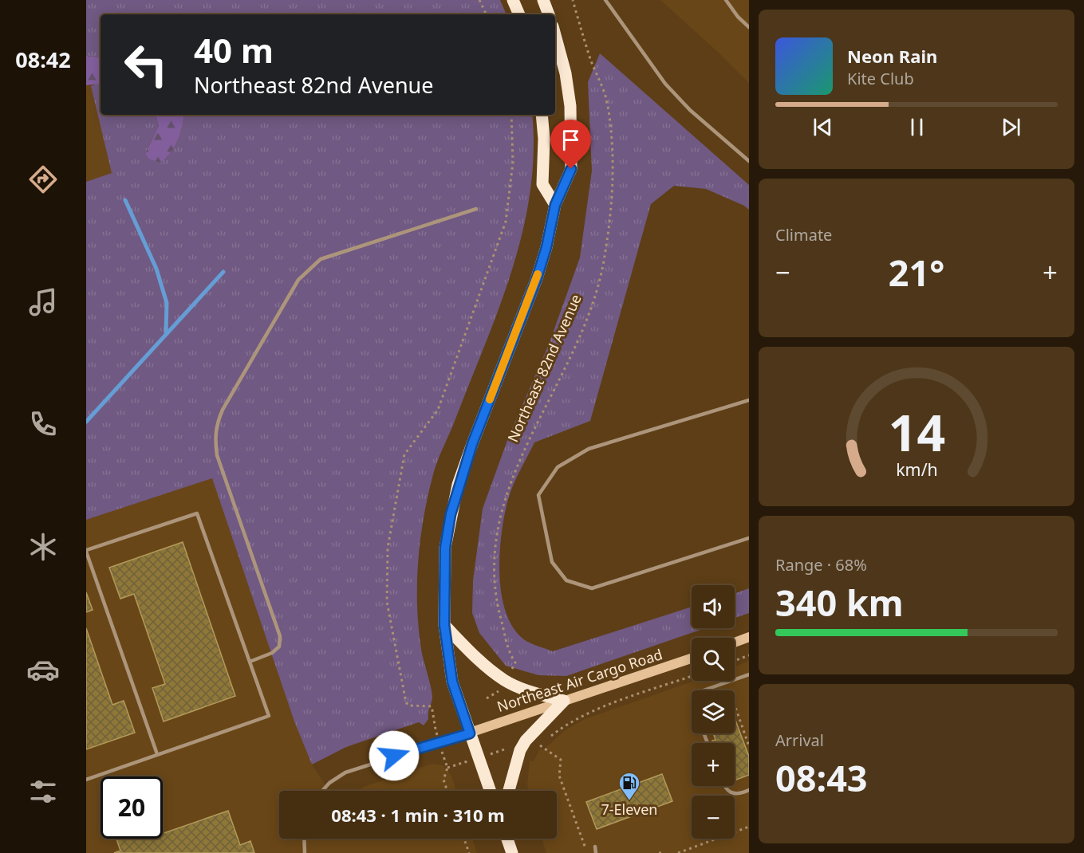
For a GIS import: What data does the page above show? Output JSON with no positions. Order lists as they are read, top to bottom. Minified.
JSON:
{"streets":{"street":["Northeast Air Cargo Road"],"path":["Northeast 82nd Avenue"]},"places":{"fuel station":["7-Eleven"]},"page":{"tabs":"08:42","turn":["40 m","Northeast 82nd Avenue"],"song":["Neon Rain","Kite Club"],"tile":["Climate",["Range · 68%","340 km"],["Arrival","08:43"]],"heat":["−","21°","+"],"map_buttons":["+","−"],"limit":"20","trip":"08:43 · 1 min · 310 m","gauge":["14","km/h"]}}
